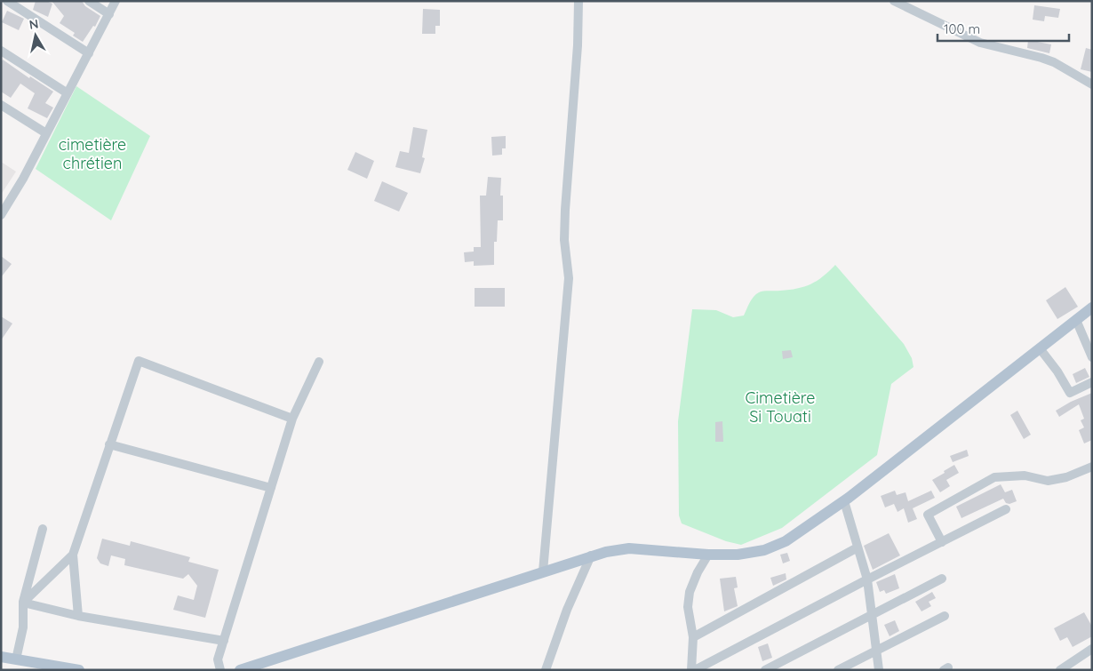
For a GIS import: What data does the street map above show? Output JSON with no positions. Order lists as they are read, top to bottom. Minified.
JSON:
{"parks":["cimetière chrétien","Cimetière Si Touati"],"scale_bar":"100 m","north":"top"}
